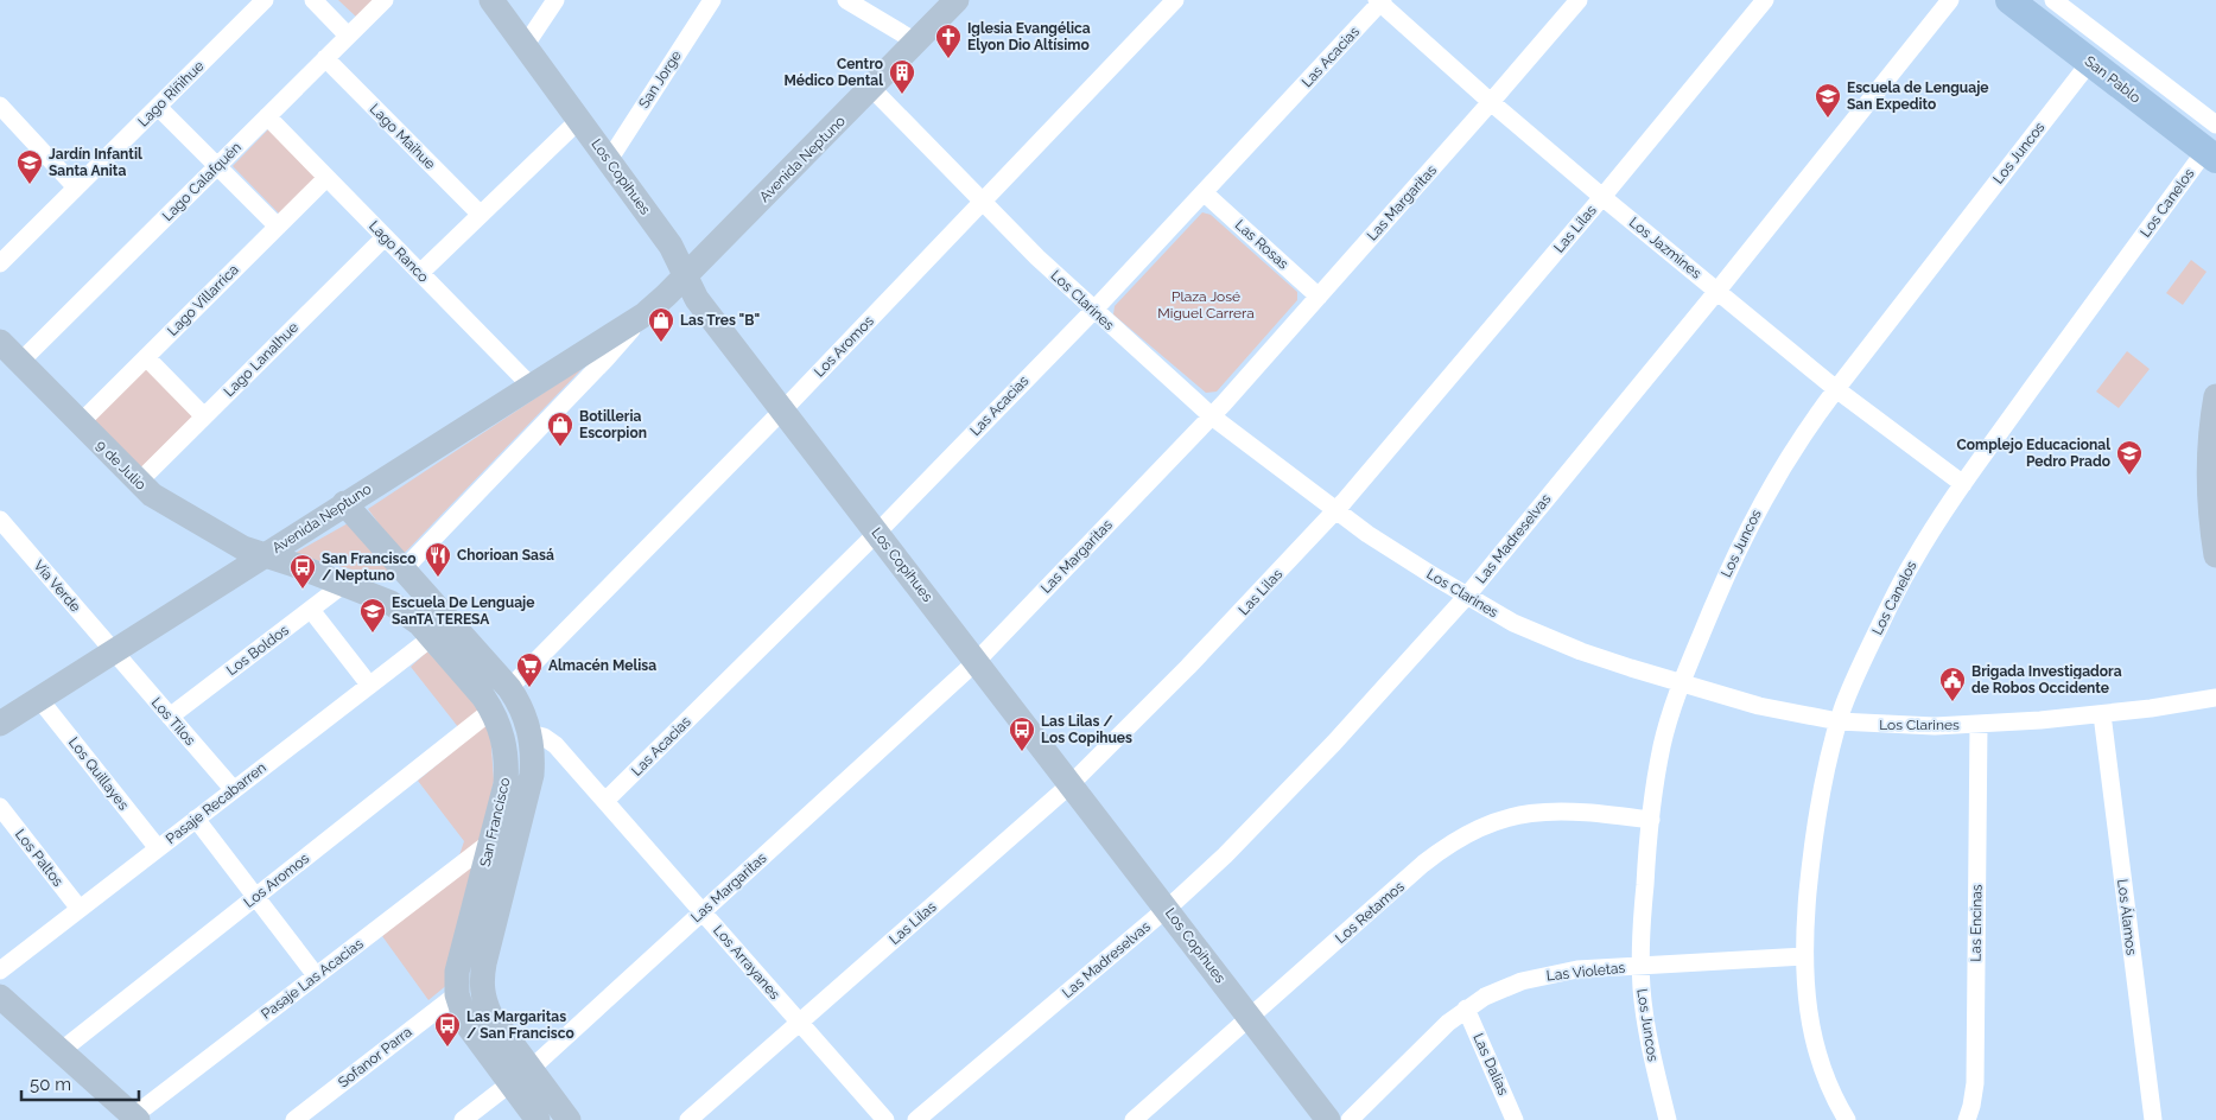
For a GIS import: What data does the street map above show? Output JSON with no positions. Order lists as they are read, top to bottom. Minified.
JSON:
{"streets":{"main road":["San Pablo","Avenida Neptuno","Los Copihues","9 de Julio","San Francisco"],"street":["Las Acacias","San Jorge","Lago Riñihue","Lago Maihue","Los Juncos","Lago Calafquén","Las Margaritas","Los Canelos","Las Lilas","Las Rosas","Los Jazmines","Lago Ranco","Lago Villarrica","Los Clarines","Los Aromos","Lago Lanalhue","Las Madreselvas","Vía Verde","Los Boldos","Los Tilos","Los Quillayes","Pasaje Recabarren","Los Paltos","Los Retamos","Los Álamos","Las Encinas","Los Arrayanes","Las Violetas","Pasaje Las Acacias","Sofanor Parra","Las Dalias"]},"crossings":[["Las Acacias","Los Copihues"],["Las Acacias","Las Rosas"],["Las Acacias","Los Jazmines"],["Las Acacias","Los Clarines"],["Las Acacias","Los Arrayanes"],["San Jorge","Los Copihues"],["San Pablo","Los Juncos"],["San Pablo","Los Canelos"],["Lago Maihue","Lago Calafquén"],["Los Juncos","Los Jazmines"],["Los Juncos","Los Clarines"],["Los Juncos","Los Retamos"],["Los Juncos","Las Violetas"],["Avenida Neptuno","Los Copihues"],["Avenida Neptuno","Lago Ranco"],["Avenida Neptuno","Los Clarines"],["Avenida Neptuno","9 de Julio"],["Avenida Neptuno","Vía Verde"],["Avenida Neptuno","Los Tilos"],["Avenida Neptuno","Los Quillayes"],["Avenida Neptuno","San Francisco"],["Los Copihues","Las Margaritas"],["Los Copihues","Las Lilas"],["Los Copihues","Los Aromos"],["Los Copihues","Las Madreselvas"],["Los Copihues","Los Retamos"],["Lago Calafquén","Lago Ranco"],["Lago Calafquén","9 de Julio"],["Las Margaritas","Las Rosas"],["Las Margaritas","Los Jazmines"],["Las Margaritas","Los Clarines"],["Las Margaritas","San Francisco"],["Las Margaritas","Los Arrayanes"],["Los Canelos","Los Jazmines"],["Los Canelos","Los Clarines"],["Los Canelos","Las Violetas"],["Las Lilas","Los Jazmines"],["Las Lilas","Los Clarines"],["Las Lilas","Los Arrayanes"],["Los Jazmines","Las Madreselvas"],["Lago Ranco","Lago Villarrica"],["Lago Ranco","Lago Lanalhue"],["Lago Villarrica","9 de Julio"],["Los Clarines","Los Aromos"],["Los Clarines","Las Madreselvas"],["Los Clarines","Los Álamos"],["Los Clarines","Las Encinas"],["Los Aromos","San Francisco"],["Lago Lanalhue","9 de Julio"],["9 de Julio","San Francisco"],["Vía Verde","Los Tilos"],["Los Boldos","Los Tilos"],["Los Boldos","San Francisco"],["Los Tilos","Pasaje Recabarren"],["Los Quillayes","Pasaje Recabarren"],["Pasaje Recabarren","San Francisco"],["Pasaje Recabarren","Los Paltos"],["San Francisco","Los Arrayanes"],["San Francisco","Pasaje Las Acacias"],["San Francisco","Sofanor Parra"],["Las Violetas","Las Dalias"]],"parks":["Plaza José Miguel Carrera"],"places":{"church":["Iglesia Evangélica Elyon Dio Altísimo"],"building":["Centro Médico Dental"],"school or university":["Escuela de Lenguaje San Expedito","Jardín Infantil Santa Anita","Complejo Educacional Pedro Prado","Escuela De Lenguaje SanTA TERESA"],"shop":["Las Tres \"B\"","Botilleria Escorpion"],"restaurant":["Chorioan Sasá"],"bus stop":["San Francisco / Neptuno","Las Lilas / Los Copihues","Las Margaritas / San Francisco"],"supermarket":["Almacén Melisa"],"public building":["Brigada Investigadora de Robos Occidente"]},"scale_bar":"50 m"}
